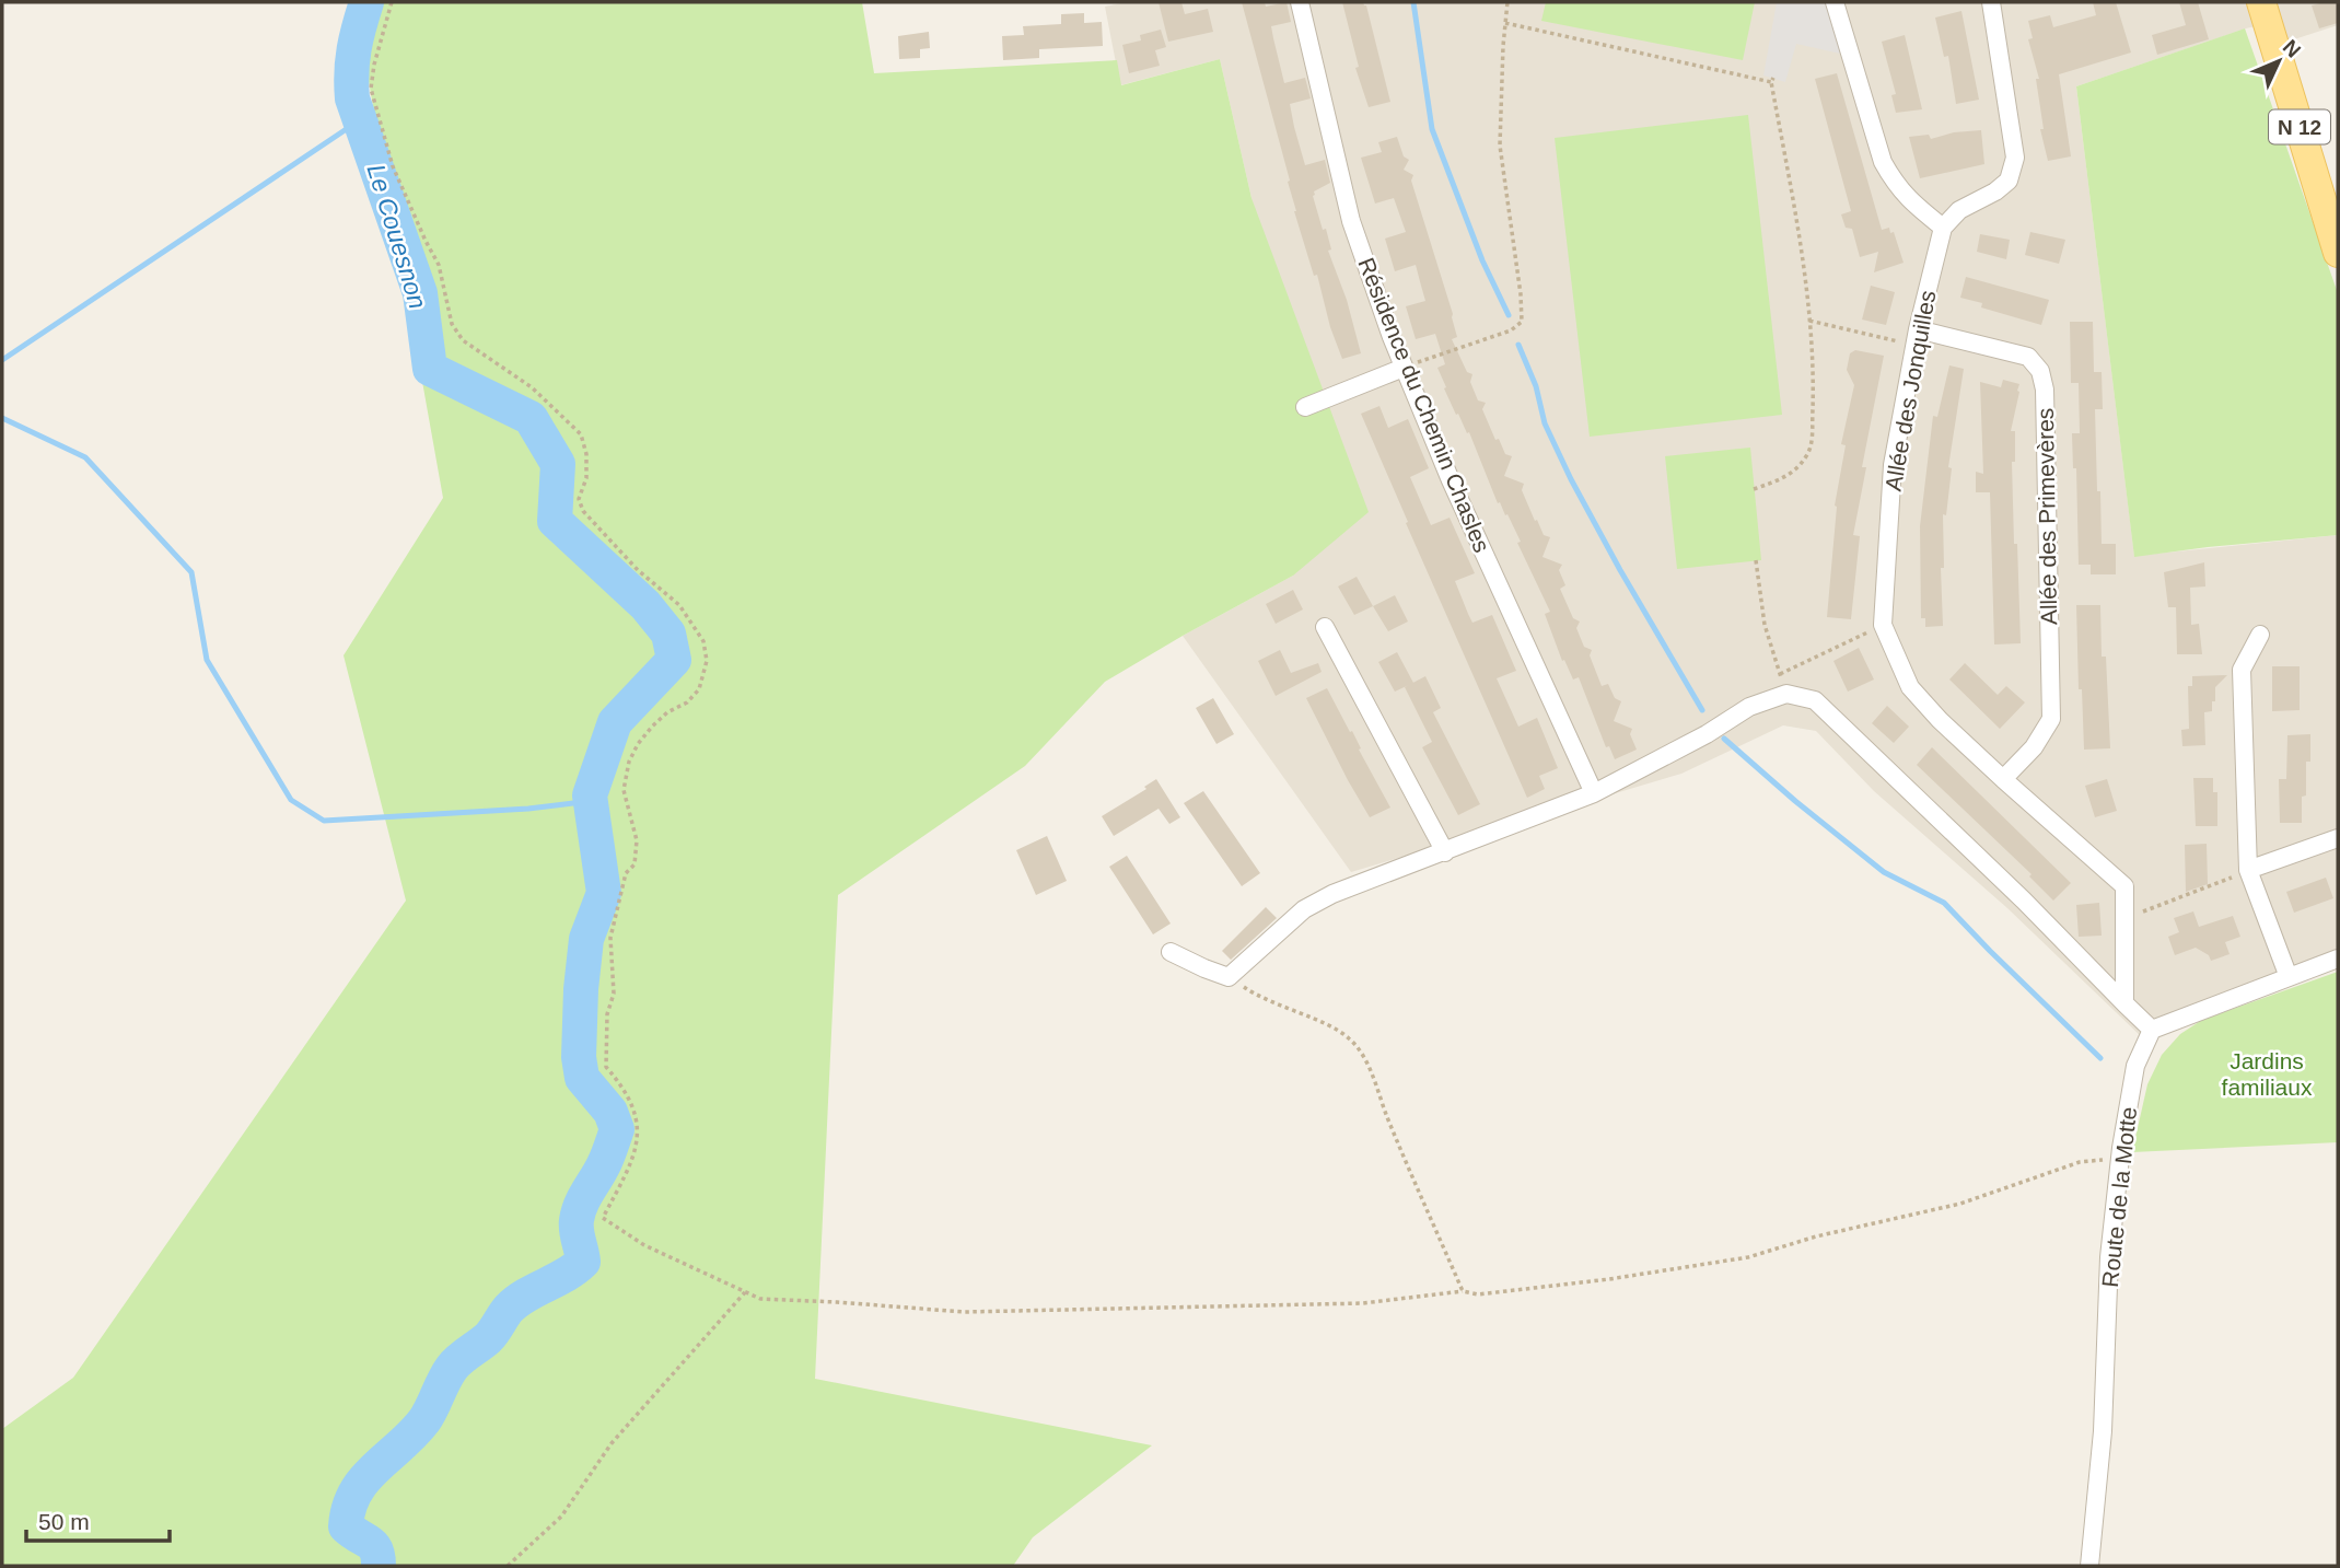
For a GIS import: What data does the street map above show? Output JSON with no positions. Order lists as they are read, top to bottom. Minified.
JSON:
{"streets":{"main road":["N 12"],"street":["Allée des Jonquilles","Résidence du Chemin Chasles","Allée des Primevères","Route de la Motte"]},"crossings":[["Allée des Jonquilles","Allée des Primevères"]],"water":["Le Couesnon"],"parks":["Jardins familiaux"],"scale_bar":"50 m","north":"top right"}
